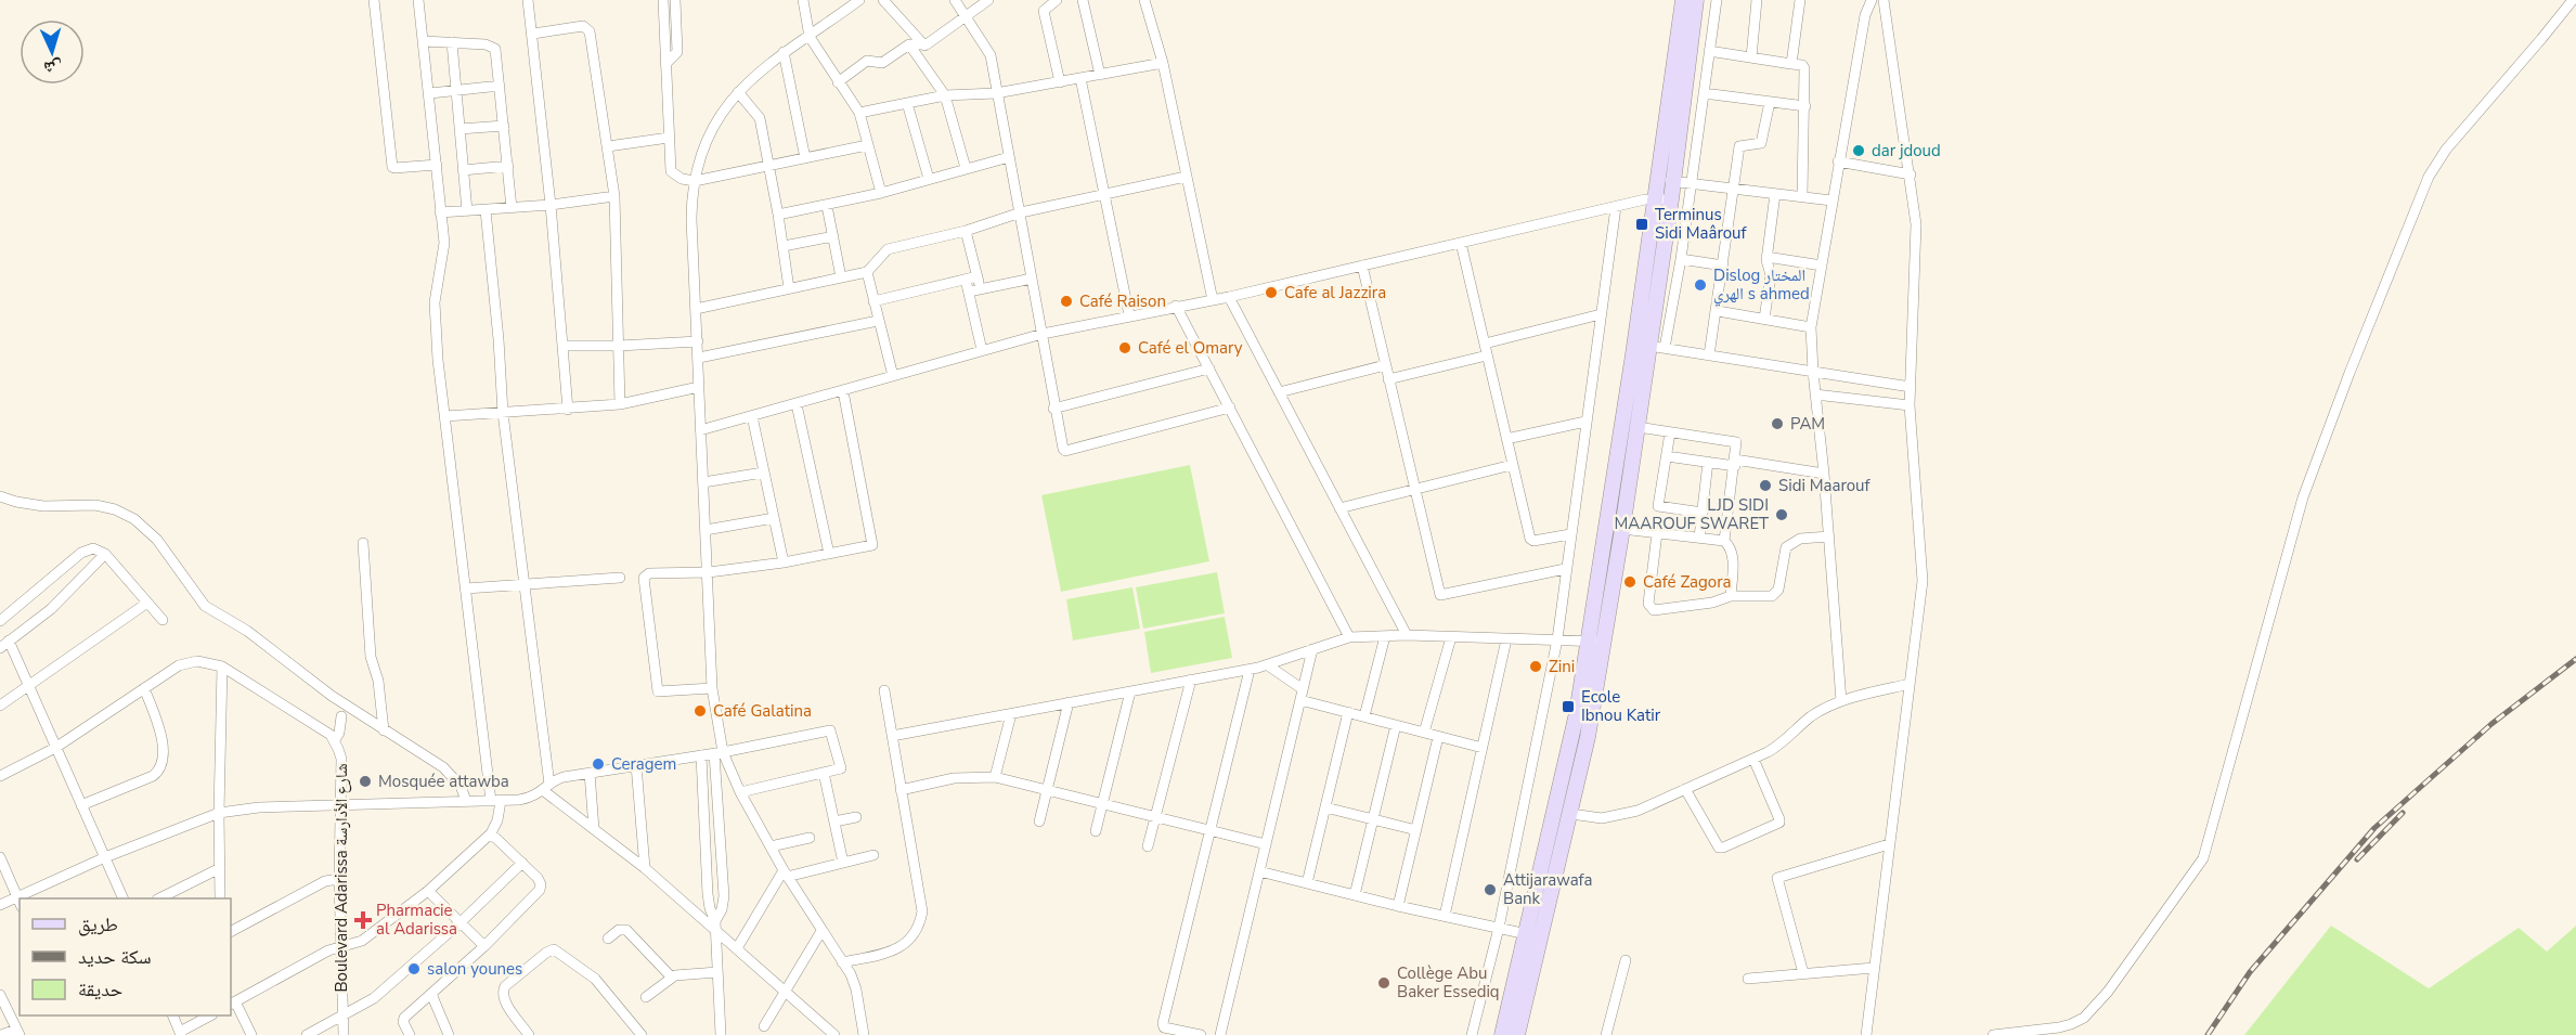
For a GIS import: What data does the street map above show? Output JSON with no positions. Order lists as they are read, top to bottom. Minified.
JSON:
{"streets":{"street":["Boulevard Adarissa شارع الأدارسة"]},"places":{"other":["dar jdoud","Dislog المختار الهري s ahmed","Cafe al Jazzira","Café Raison","Café el Omary","PAM","Sidi Maarouf","LJD SIDI MAAROUF SWARET","Café Zagora","Zini","Café Galatina","Ceragem","Mosquée attawba","Attijarawafa Bank","salon younes","Collège Abu Baker Essediq"],"transit":["Terminus Sidi Maârouf","Ecole Ibnou Katir"],"health":["Pharmacie al Adarissa"]},"legend":["طريق","سكة حديد","حديقة"],"north":"bottom"}
